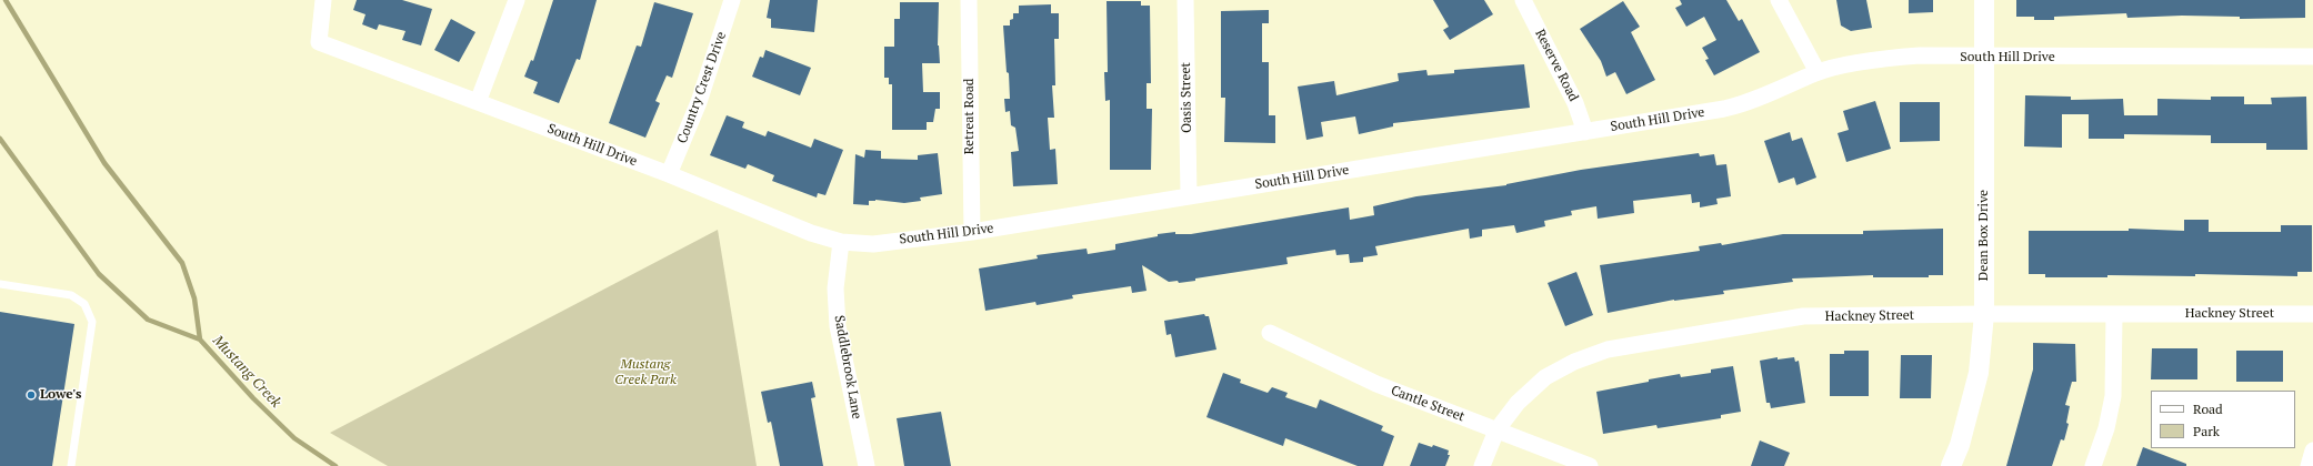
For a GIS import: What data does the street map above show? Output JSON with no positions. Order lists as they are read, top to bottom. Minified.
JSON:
{"streets":{"street":["South Hill Drive","Reserve Road","Country Crest Drive","Oasis Street","Retreat Road","Dean Box Drive","Hackney Street","Saddlebrook Lane","Cantle Street"]},"crossings":[["South Hill Drive","Reserve Road"],["South Hill Drive","Country Crest Drive"],["South Hill Drive","Oasis Street"],["South Hill Drive","Retreat Road"],["South Hill Drive","Dean Box Drive"],["South Hill Drive","Saddlebrook Lane"],["Dean Box Drive","Hackney Street"],["Hackney Street","Cantle Street"]],"water":["Mustang Creek"],"parks":["Mustang Creek Park"],"places":["Lowe's"],"legend":["Road","Park"]}
